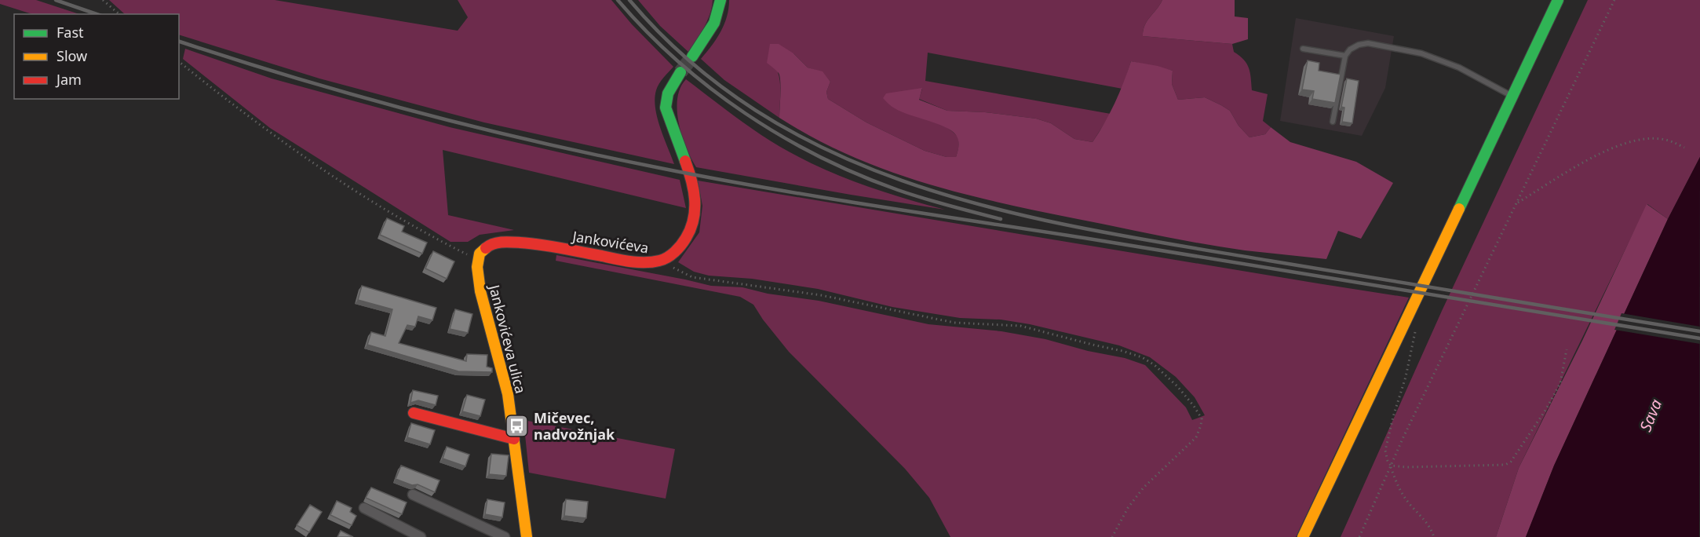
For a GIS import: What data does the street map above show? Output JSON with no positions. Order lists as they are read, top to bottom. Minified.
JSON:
{"streets":{"main road":["Jankovićeva","Jankovićeva ulica"]},"crossings":[["Jankovićeva","Jankovićeva ulica"]],"water":["Sava"],"places":{"bus stop":["Mičevec, nadvožnjak"]},"legend":["Fast","Slow","Jam"]}
